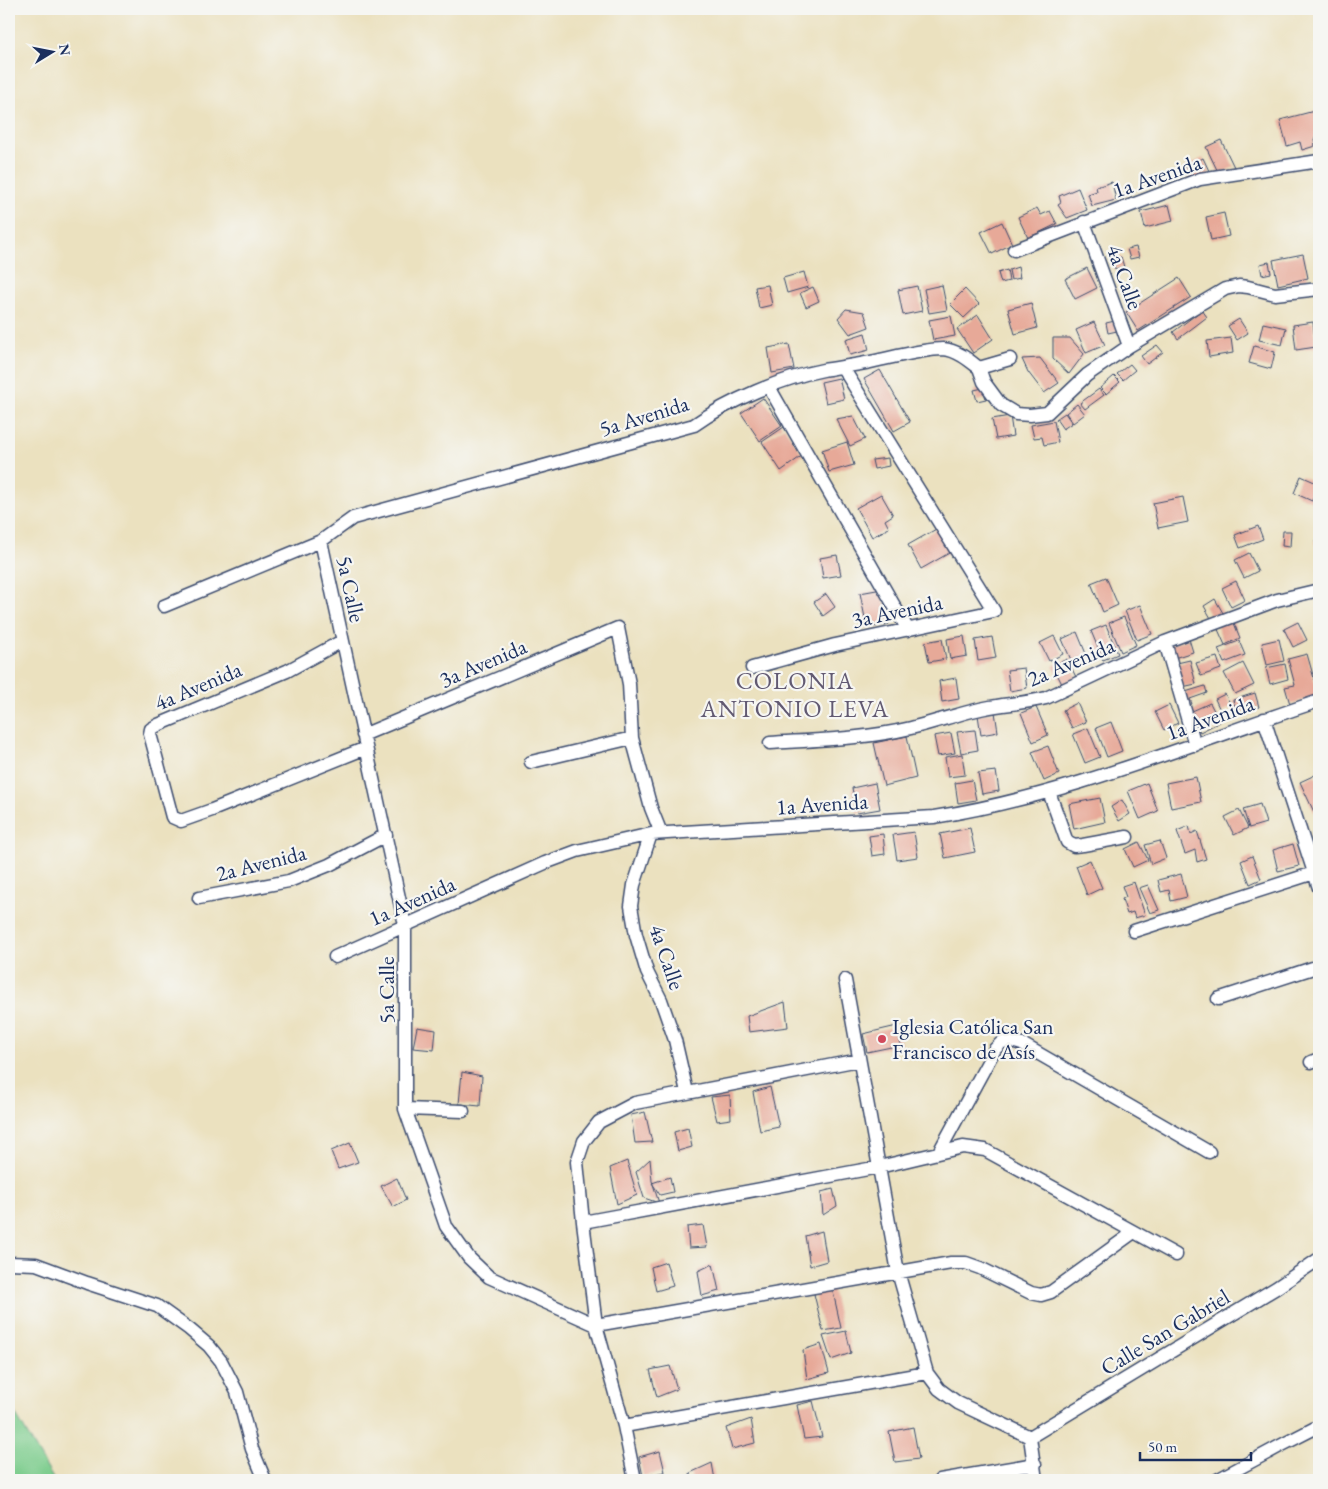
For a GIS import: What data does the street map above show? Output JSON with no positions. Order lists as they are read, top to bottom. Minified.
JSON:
{"streets":{"street":["1a Avenida","4a Calle","5a Avenida","5a Calle","3a Avenida","2a Avenida","4a Avenida","Calle San Gabriel"]},"crossings":[["1a Avenida","4a Calle"],["1a Avenida","5a Calle"],["5a Avenida","5a Calle"],["5a Avenida","3a Avenida"],["5a Calle","3a Avenida"],["5a Calle","2a Avenida"],["5a Calle","4a Avenida"],["3a Avenida","4a Avenida"]],"districts":["COLONIA ANTONIO LEVA"],"places":["Iglesia Católica San Francisco de Asís"],"scale_bar":"50 m","north":"right"}
